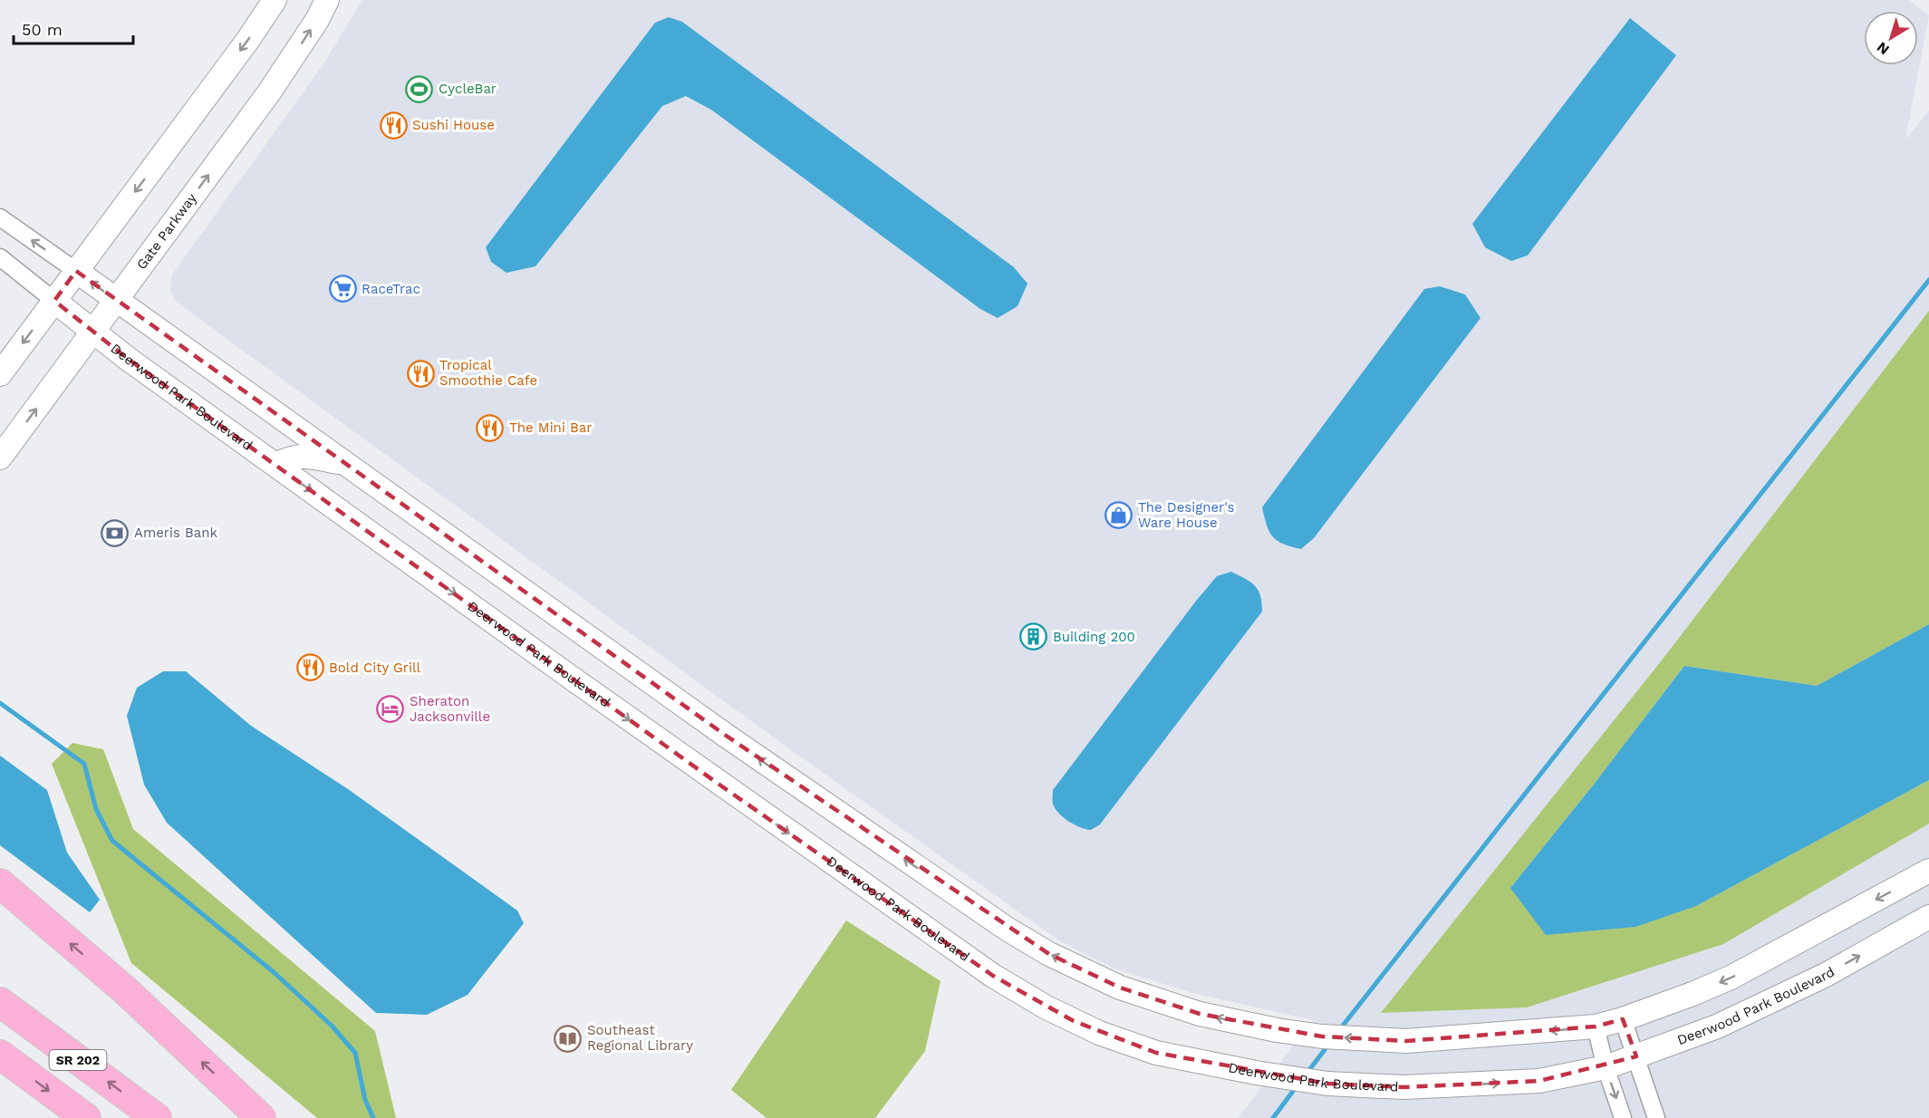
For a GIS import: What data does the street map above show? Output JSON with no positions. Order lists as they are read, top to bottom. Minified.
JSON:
{"streets":{"highway":["SR 202"],"main road":["Gate Parkway","Deerwood Park Boulevard"]},"crossings":[["Gate Parkway","Deerwood Park Boulevard"]],"one_way":["Deerwood Park Boulevard"],"places":{"sports":["CycleBar"],"restaurant":["Sushi House","Tropical Smoothie Cafe","The Mini Bar","Bold City Grill"],"supermarket":["RaceTrac"],"shop":["The Designer's Ware House"],"bank":["Ameris Bank"],"building":["Building 200"],"hotel":["Sheraton Jacksonville"],"library":["Southeast Regional Library"]},"scale_bar":"50 m","north":"bottom left"}
